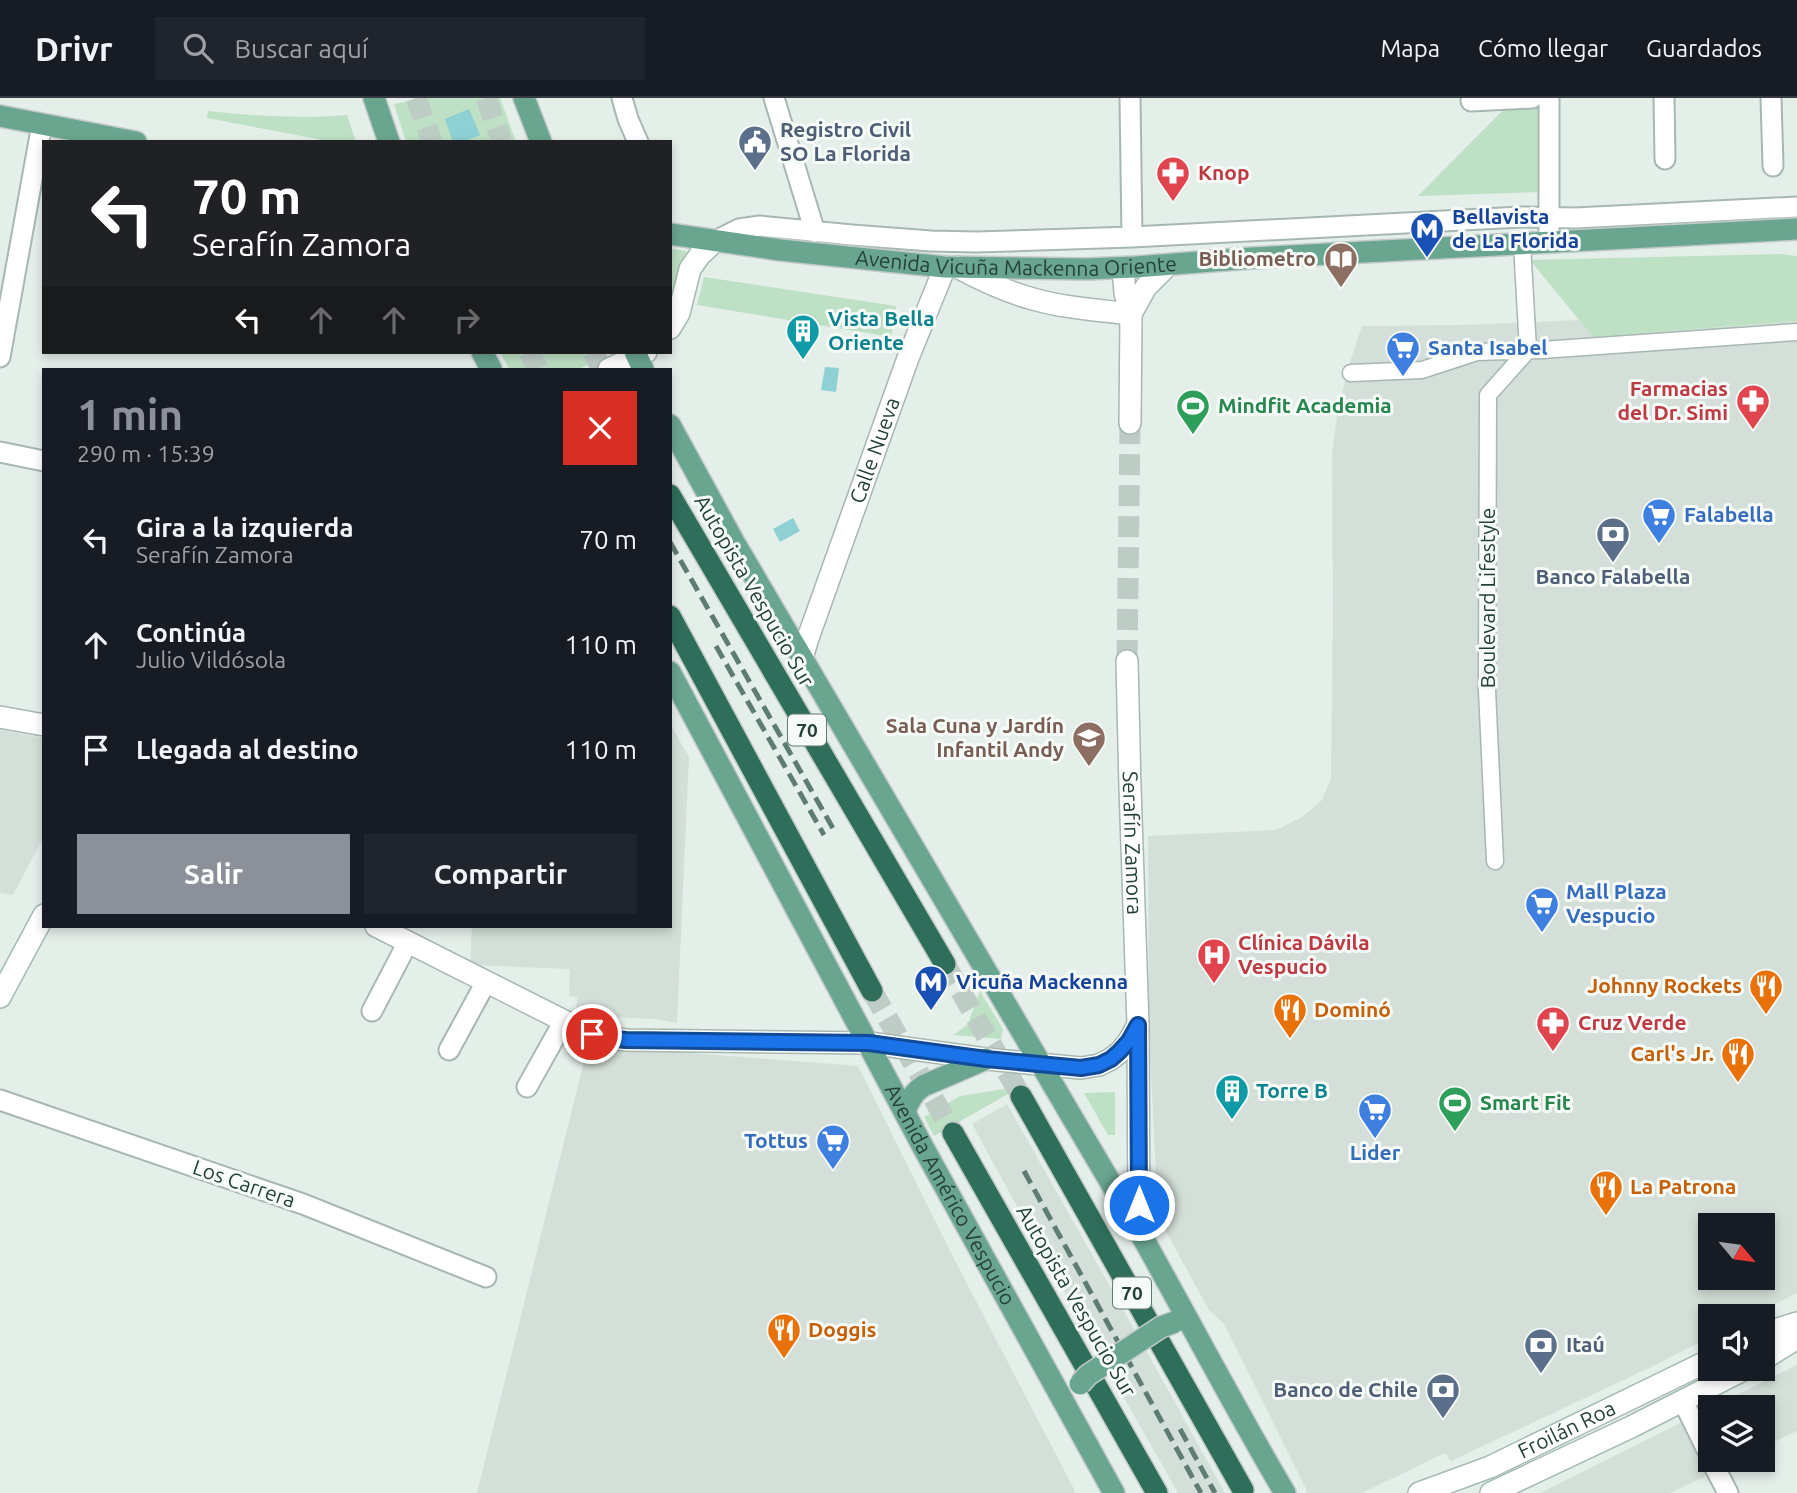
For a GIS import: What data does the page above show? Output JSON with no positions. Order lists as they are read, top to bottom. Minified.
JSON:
{"streets":{"highway":["Autopista Vespucio Sur","70"],"main road":["Avenida Vicuña Mackenna Oriente","Avenida Américo Vespucio"],"street":["Calle Nueva","Boulevard Lifestyle","Serafín Zamora","Los Carrera","Froilán Roa"]},"crossings":[["Avenida Vicuña Mackenna Oriente","Calle Nueva"]],"places":{"public building":["Registro Civil SO La Florida"],"pharmacy":["Knop","Farmacias del Dr. Simi","Cruz Verde"],"metro station":["Bellavista de La Florida","Vicuña Mackenna"],"library":["Bibliometro"],"building":["Vista Bella Oriente","Torre B"],"supermarket":["Santa Isabel","Falabella","Mall Plaza Vespucio","Lider","Tottus"],"sports":["Mindfit Academia","Smart Fit"],"bank":["Banco Falabella","Itaú","Banco de Chile"],"school or university":["Sala Cuna y Jardín Infantil Andy"],"hospital":["Clínica Dávila Vespucio"],"restaurant":["Johnny Rockets","Dominó","Carl's Jr.","La Patrona","Doggis"]},"north":"bottom right","page":{"header":"Drivr","search":"Buscar aquí","nav":["Mapa","Cómo llegar","Guardados"],"turn":["70 m","Serafín Zamora"],"heading":["1 min","290 m · 15:39"],"list":[{"name":"Gira a la izquierda","note":"Serafín Zamora","value":"70 m"},{"name":"Continúa","note":"Julio Vildósola","value":"110 m"},{"name":"Llegada al destino","value":"110 m"}],"buttons":["Salir","Compartir"]}}
